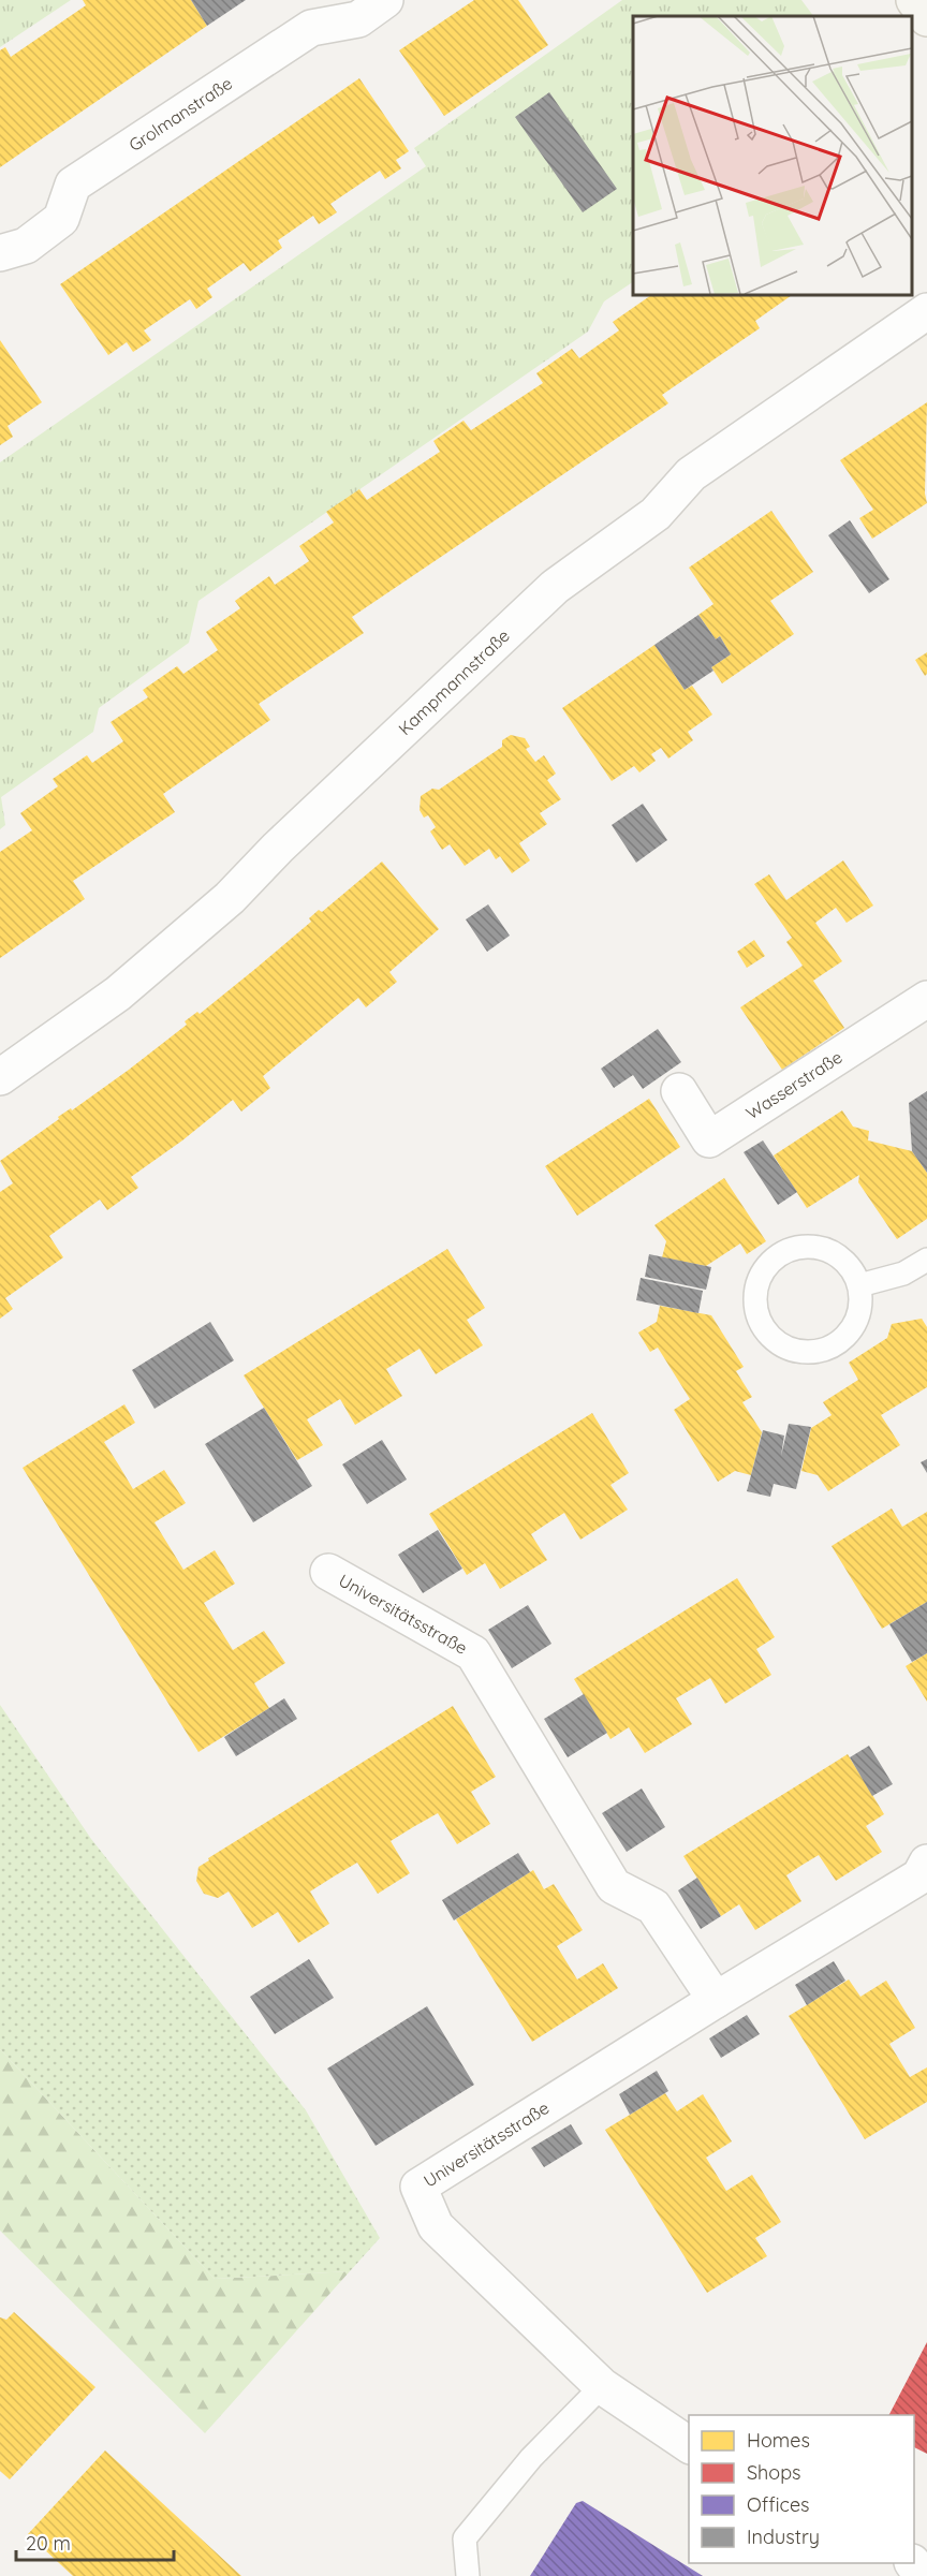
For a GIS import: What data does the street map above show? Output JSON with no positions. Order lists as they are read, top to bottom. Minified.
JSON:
{"streets":{"street":["Grolmanstraße","Kampmannstraße","Wasserstraße","Universitätsstraße"]},"legend":["Homes","Shops","Offices","Industry"],"scale_bar":"20 m"}
